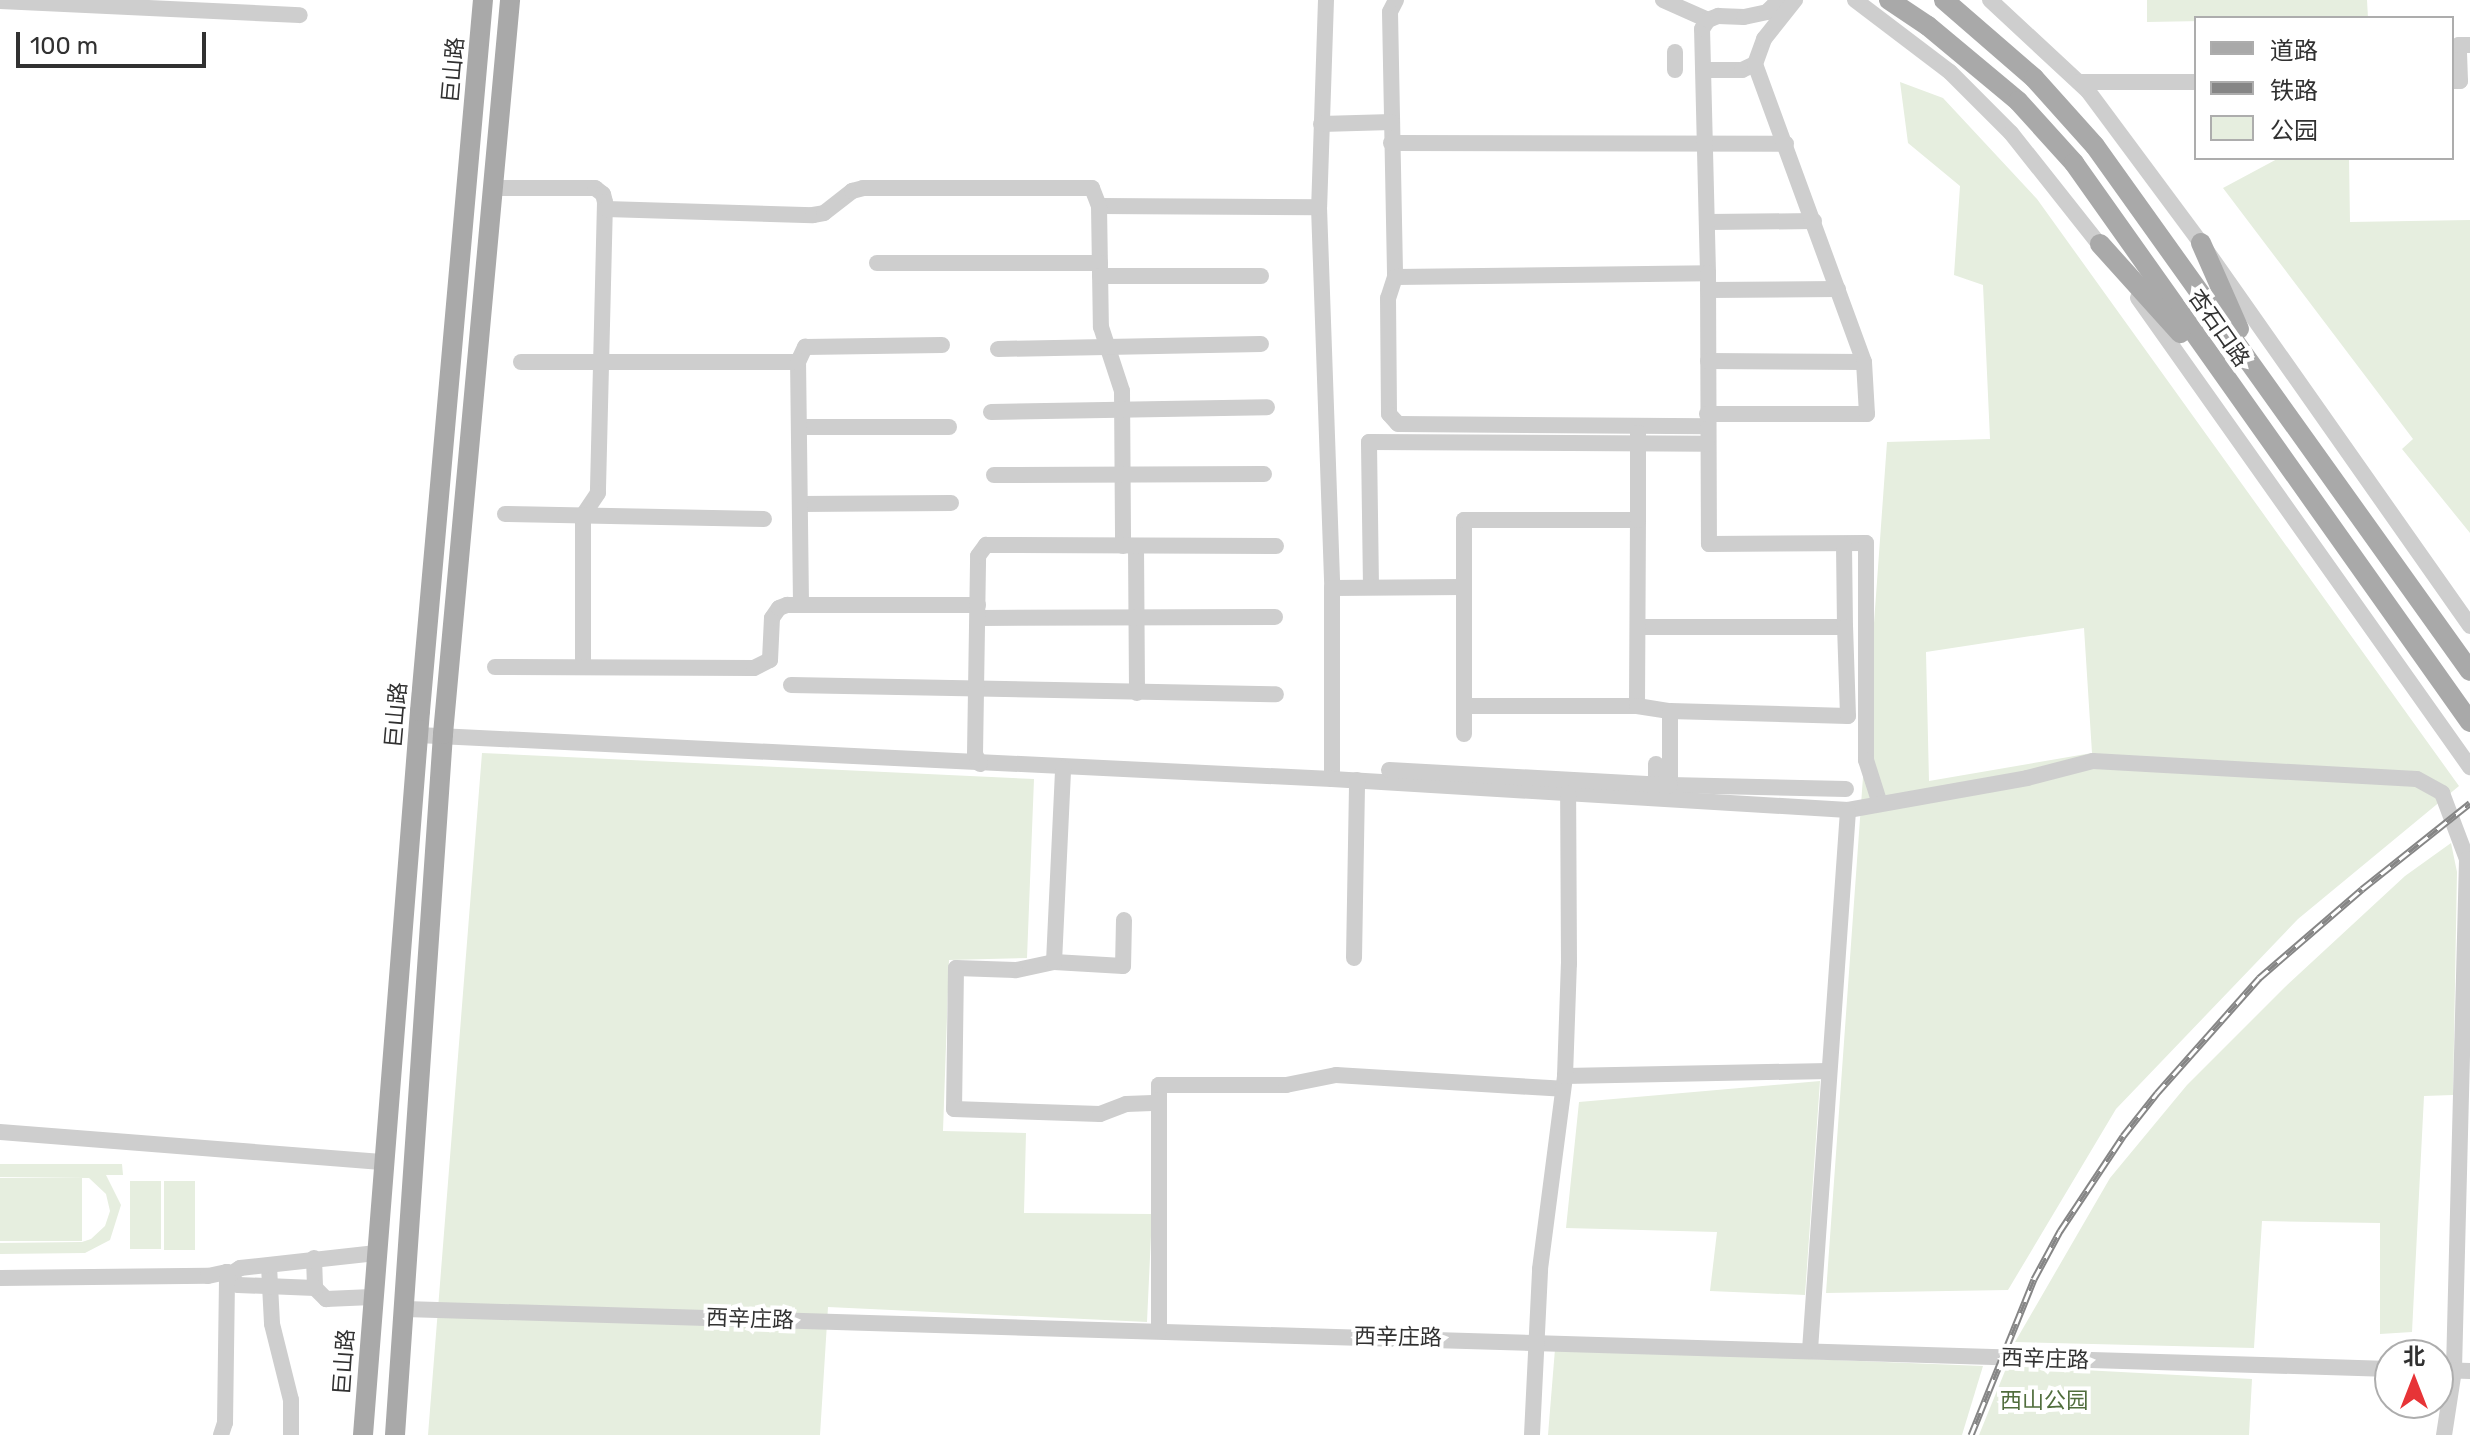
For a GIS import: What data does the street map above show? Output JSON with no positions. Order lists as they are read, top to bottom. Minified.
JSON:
{"streets":{"main road":["巨山路","杏石口路"],"street":["西辛庄路"]},"parks":["西山公园"],"legend":["道路","铁路","公园"],"scale_bar":"100 m","north":"top"}
